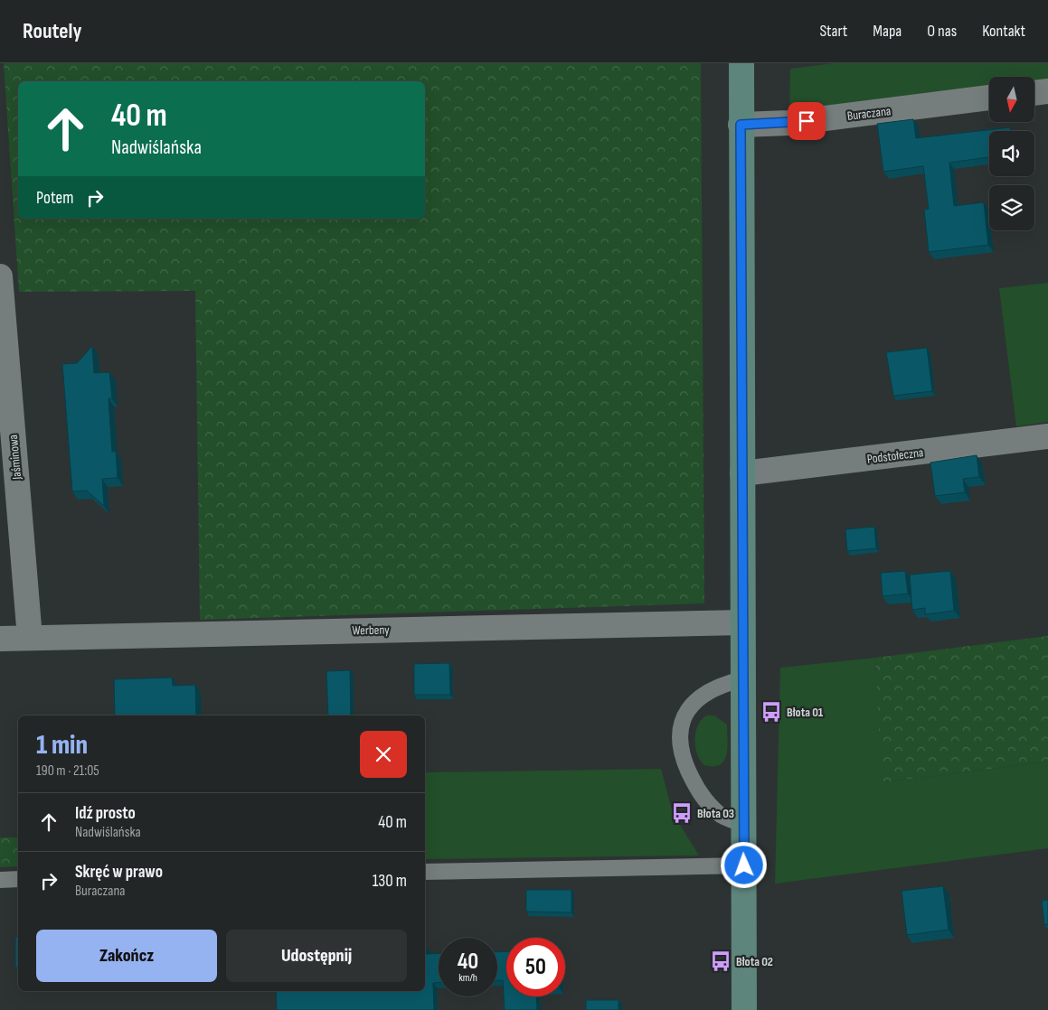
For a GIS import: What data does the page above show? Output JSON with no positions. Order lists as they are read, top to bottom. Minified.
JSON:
{"streets":{"street":["Buraczana","Podstołeczna","Jaśminowa","Werbeny"]},"crossings":[["Jaśminowa","Werbeny"]],"places":{"bus stop":["Błota 01","Błota 03","Błota 02"]},"north":"bottom","page":{"header":"Routely","nav":["Start","Mapa","O nas","Kontakt"],"turn":["40 m","Nadwiślańska"],"then":"Potem","heading":["1 min","190 m · 21:05"],"list":[{"name":"Idź prosto","note":"Nadwiślańska","value":"40 m"},{"name":"Skręć w prawo","note":"Buraczana","value":"130 m"}],"buttons":["Zakończ","Udostępnij"],"speed":"40 km/h","limit":"50"}}
